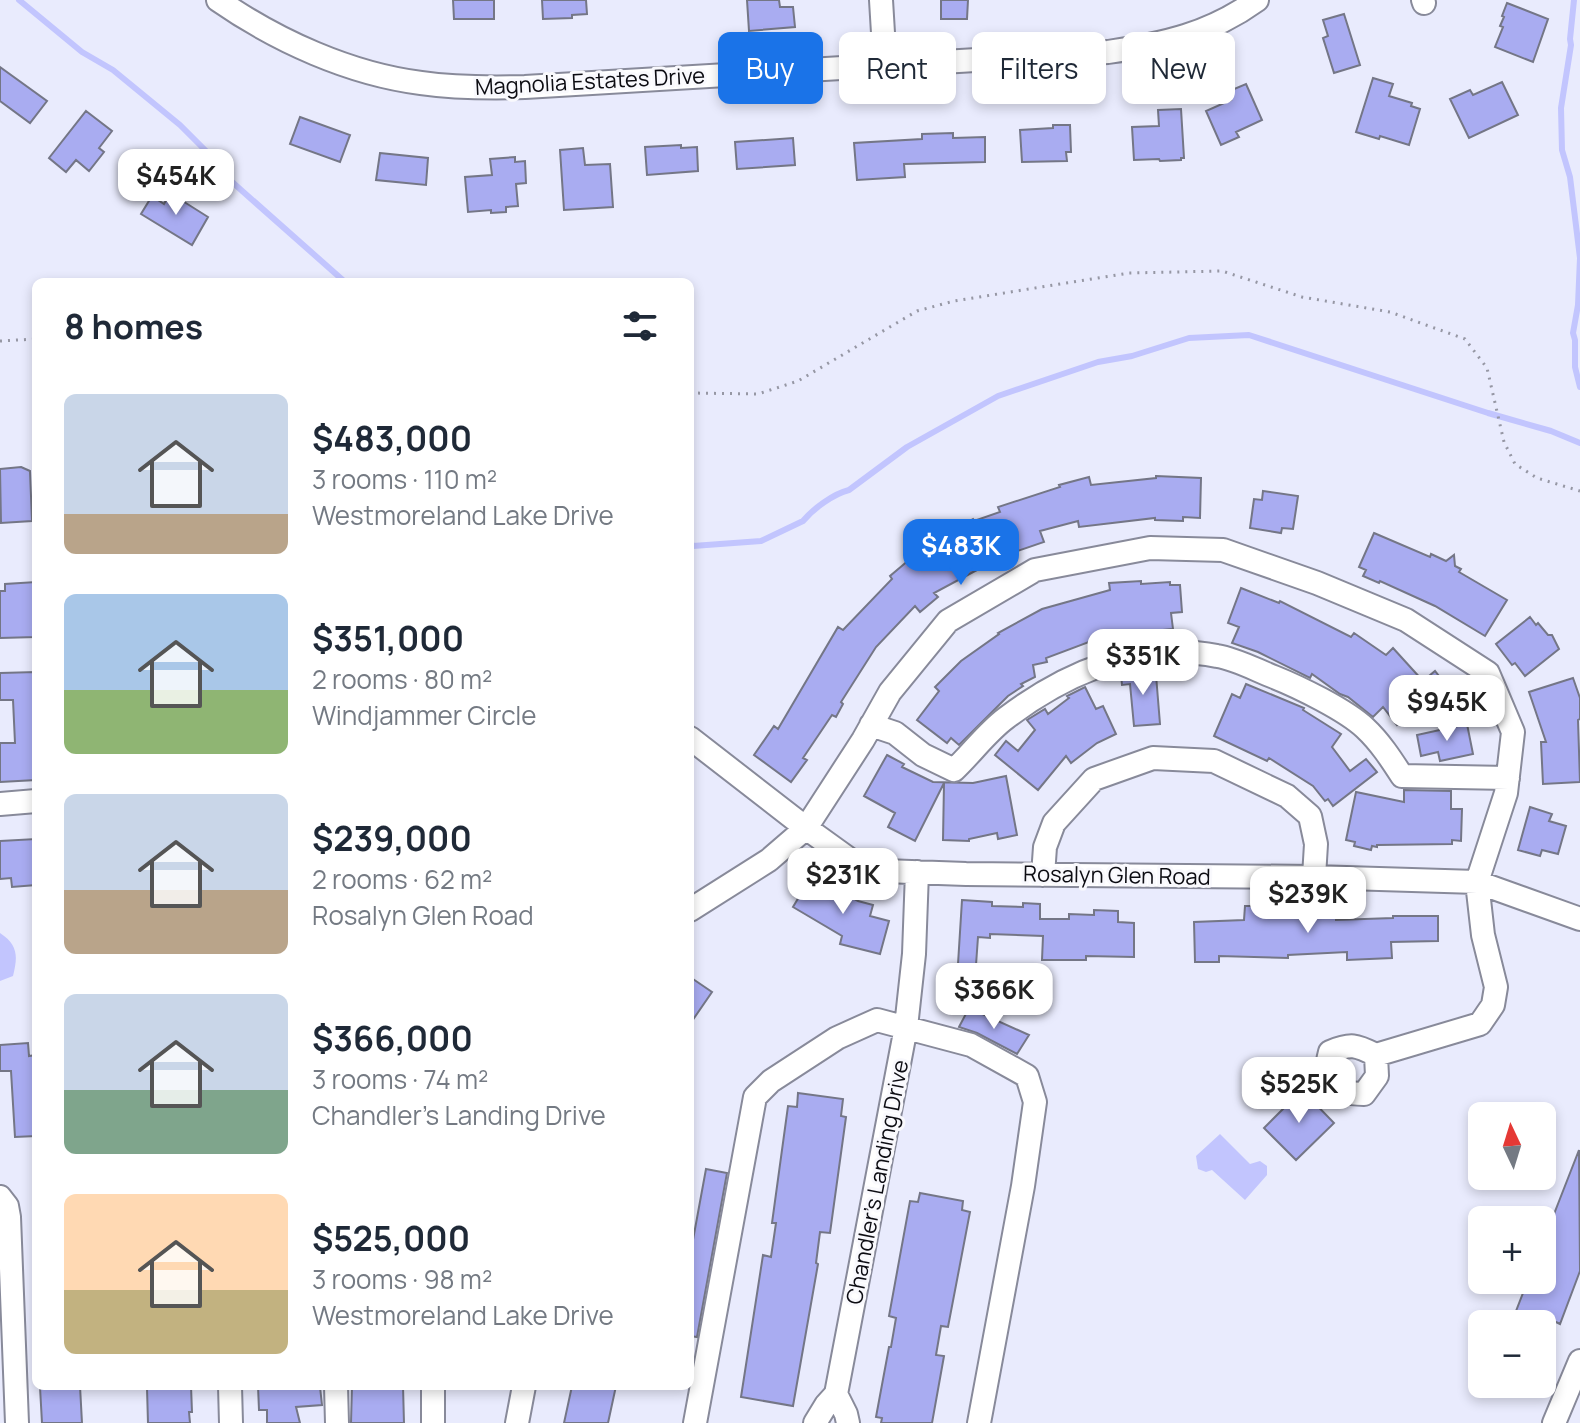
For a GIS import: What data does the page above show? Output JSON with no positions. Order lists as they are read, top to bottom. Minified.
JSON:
{"streets":{"street":["Magnolia Estates Drive","Rosalyn Glen Road","Chandler's Landing Drive"]},"crossings":[["Rosalyn Glen Road","Chandler's Landing Drive"]],"north":"top","page":{"chip":["Buy","Rent","Filters","New"],"price":["$454K","$483K","$351K","$945K","$231K","$239K","$366K","$525K"],"heading":"8 homes","list":[{"name":"$483,000","note":"3 rooms · 110 m² · Westmoreland Lake Drive"},{"name":"$351,000","note":"2 rooms · 80 m² · Windjammer Circle"},{"name":"$239,000","note":"2 rooms · 62 m² · Rosalyn Glen Road"},{"name":"$366,000","note":"3 rooms · 74 m² · Chandler's Landing Drive"},{"name":"$525,000","note":"3 rooms · 98 m² · Westmoreland Lake Drive"}],"map_buttons":["+","−"]}}
